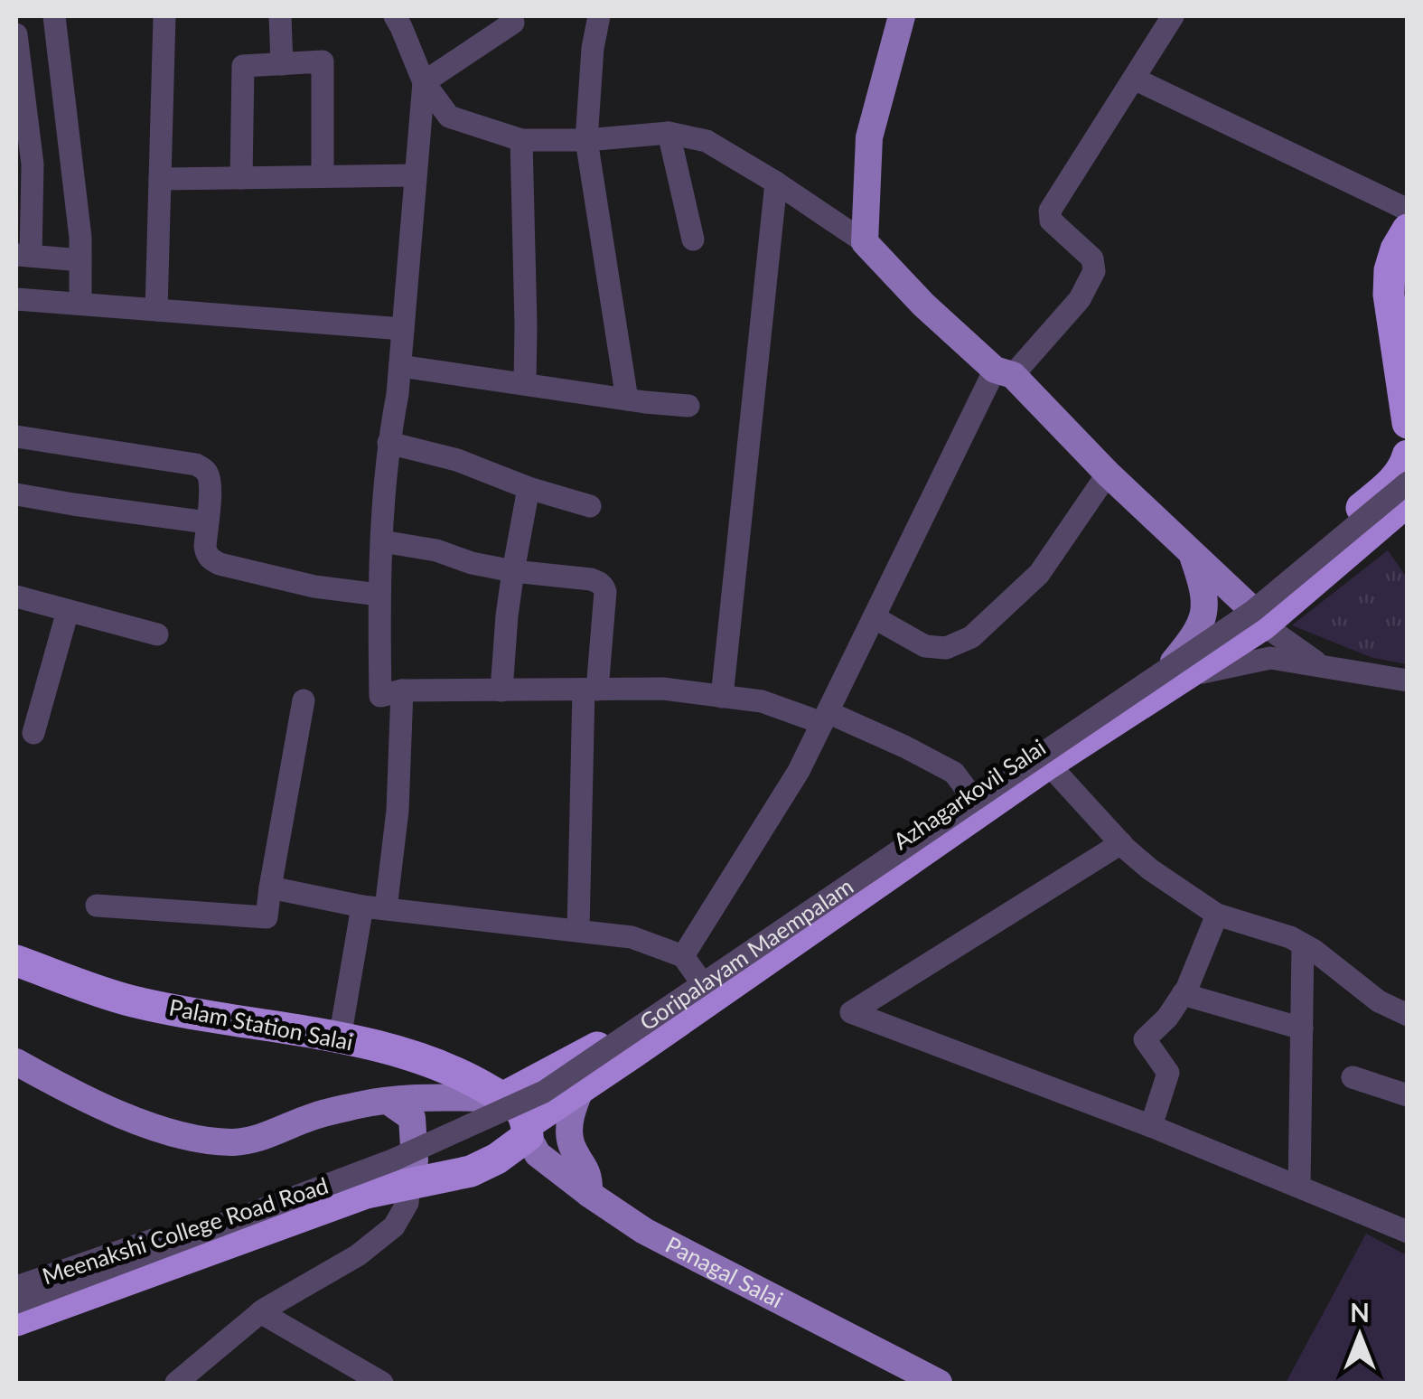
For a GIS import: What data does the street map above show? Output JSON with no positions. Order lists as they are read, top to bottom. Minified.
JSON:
{"streets":{"highway":["Azhagarkovil Salai","Palam Station Salai"],"main road":["Panagal Salai"],"street":["Goripalayam Maempalam","Meenakshi College Road Road"]},"crossings":[["Azhagarkovil Salai","Palam Station Salai"],["Azhagarkovil Salai","Meenakshi College Road Road"],["Azhagarkovil Salai","Panagal Salai"],["Palam Station Salai","Panagal Salai"]],"north":"top"}
